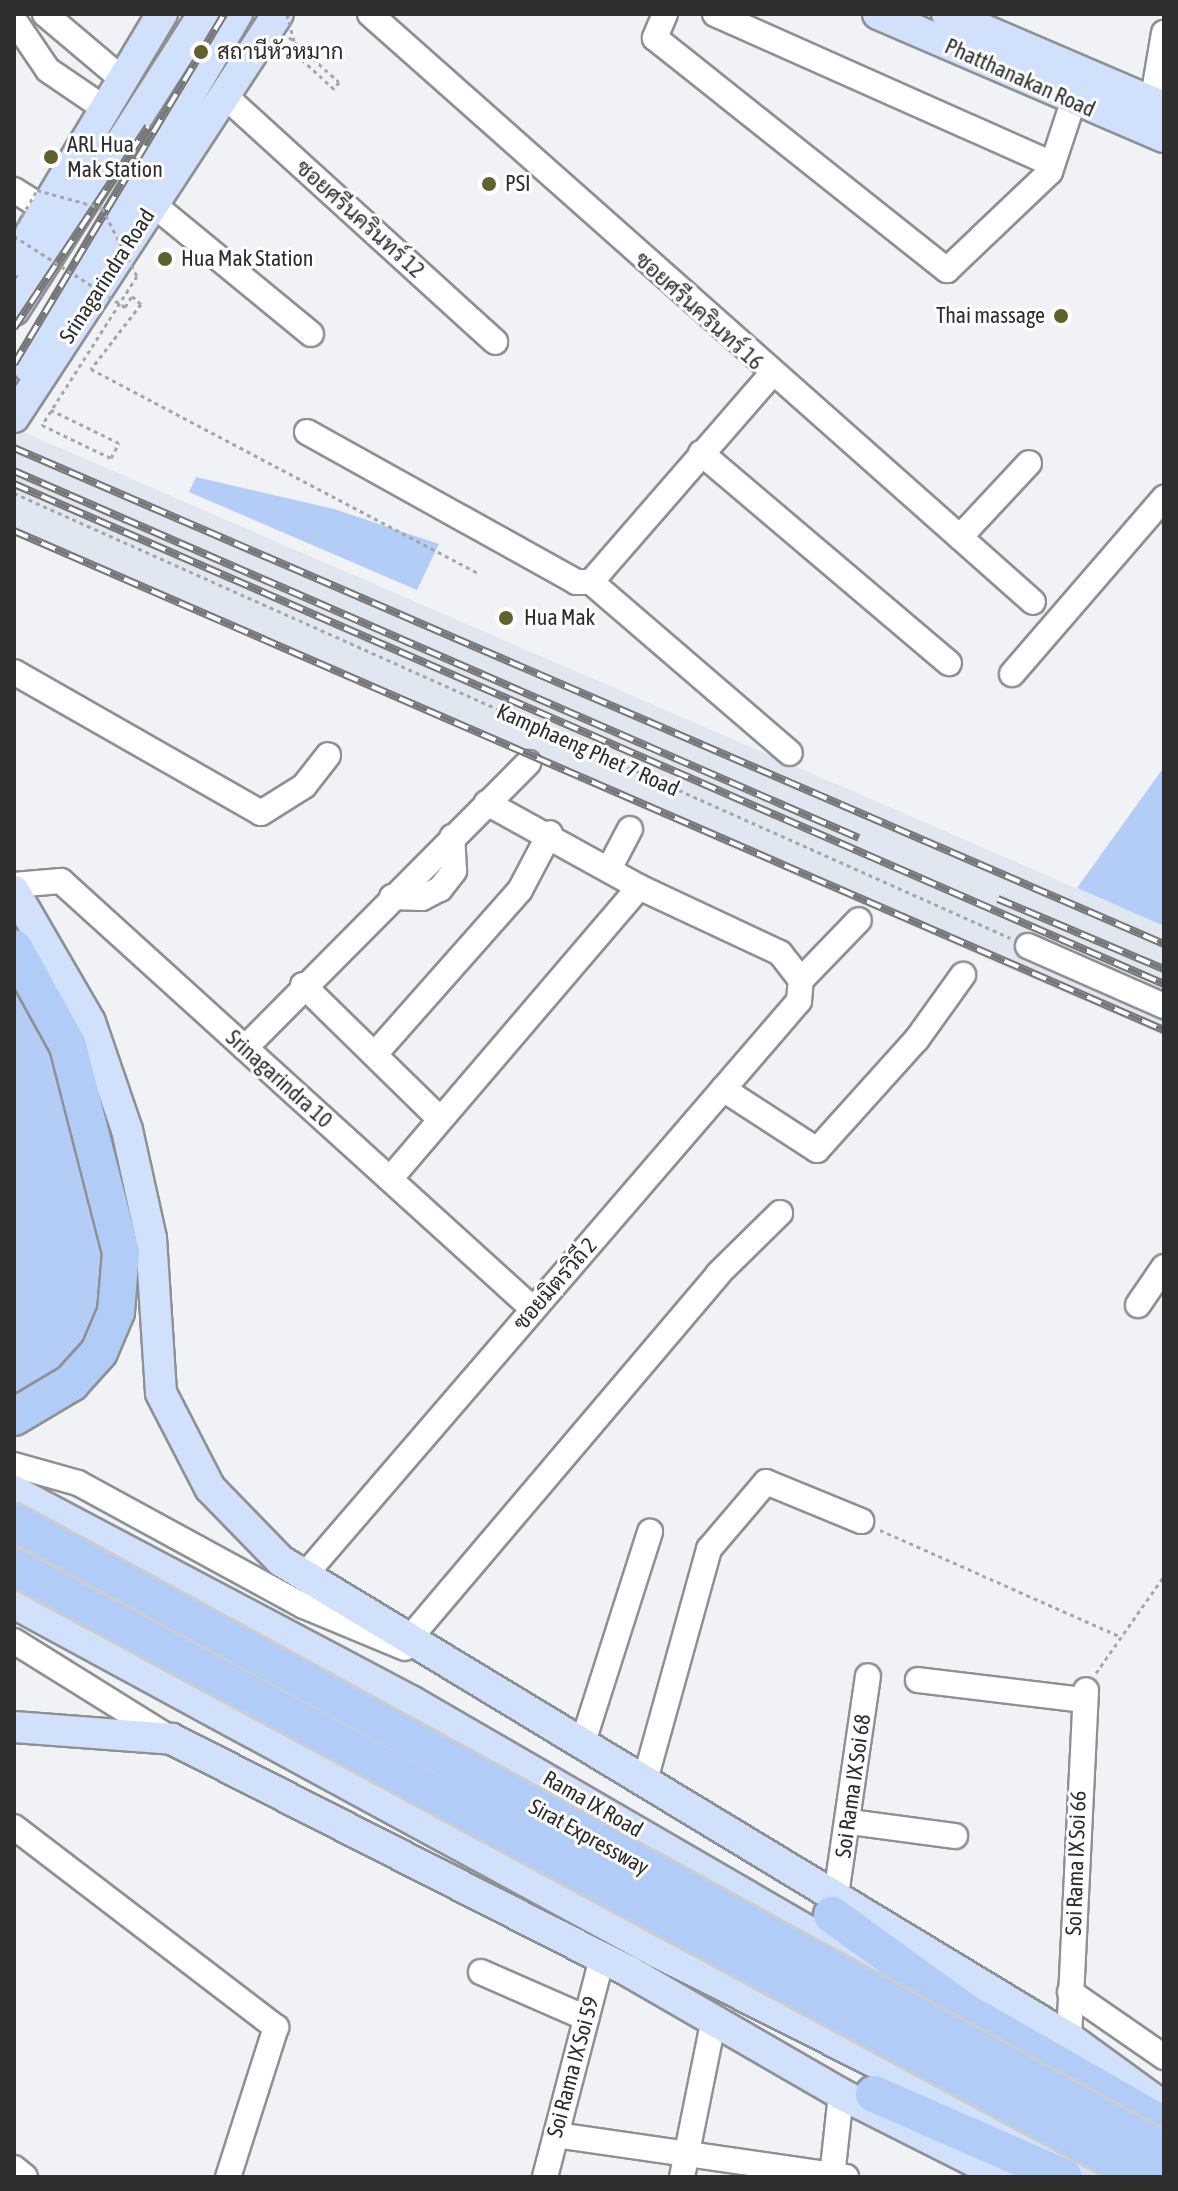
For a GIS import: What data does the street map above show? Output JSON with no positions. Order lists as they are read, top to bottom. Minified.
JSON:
{"streets":{"highway":["Sirat Expressway"],"main road":["Phatthanakan Road","Srinagarindra Road","Rama IX Road"],"street":["ซอยศรีนครินทร์ 12","ซอยศรีนครินทร์ 16","Srinagarindra 10","ซอยมิตรวิถี 2","Soi Rama IX Soi 68","Soi Rama IX Soi 66","Soi Rama IX Soi 59"],"path":["Kamphaeng Phet 7 Road"]},"crossings":[["ซอยศรีนครินทร์ 12","Srinagarindra Road"],["Srinagarindra 10","ซอยมิตรวิถี 2"]],"places":["สถานีหัวหมาก","ARL Hua Mak Station","PSI","Hua Mak Station","Thai massage","Hua Mak"]}
